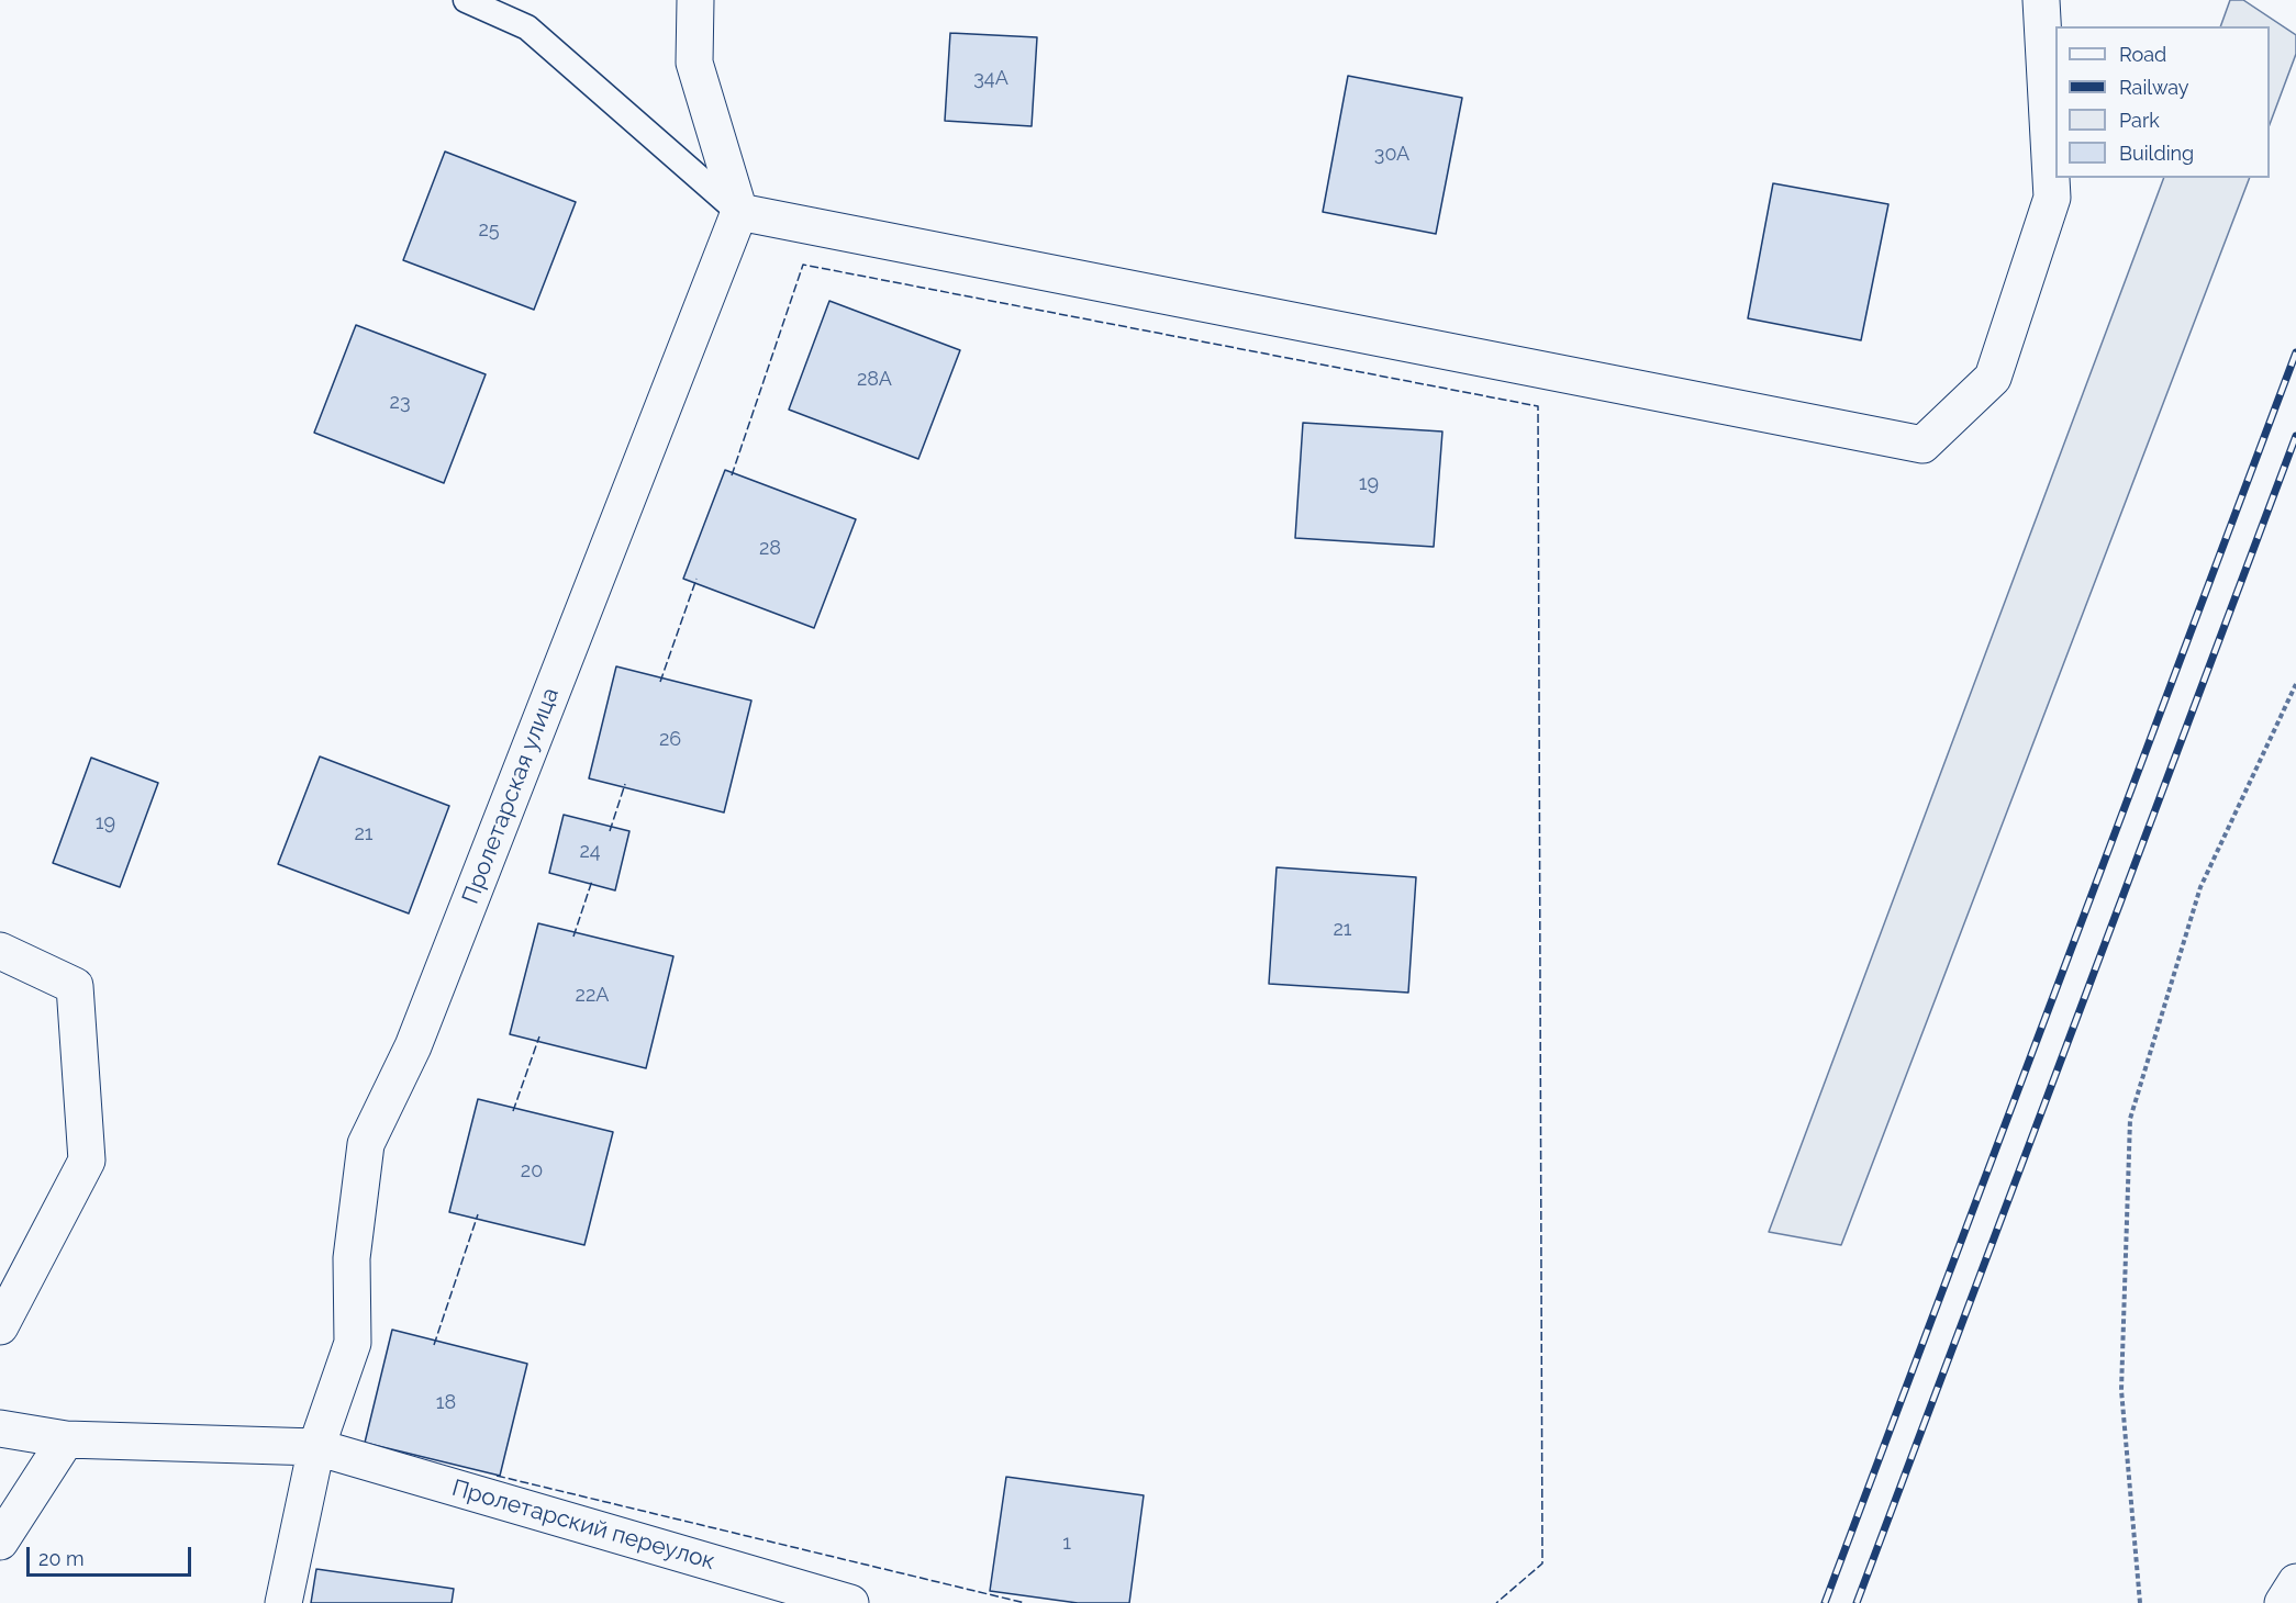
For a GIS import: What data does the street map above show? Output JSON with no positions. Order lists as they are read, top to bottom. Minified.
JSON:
{"streets":{"street":["Пролетарская улица","Пролетарский переулок"]},"crossings":[["Пролетарская улица","Пролетарский переулок"]],"house_numbers":["34А","30А","25","28А","23","19","28","26","19","21","24","21","22А","20","18","1"],"legend":["Road","Railway","Park","Building"],"scale_bar":"20 m"}
